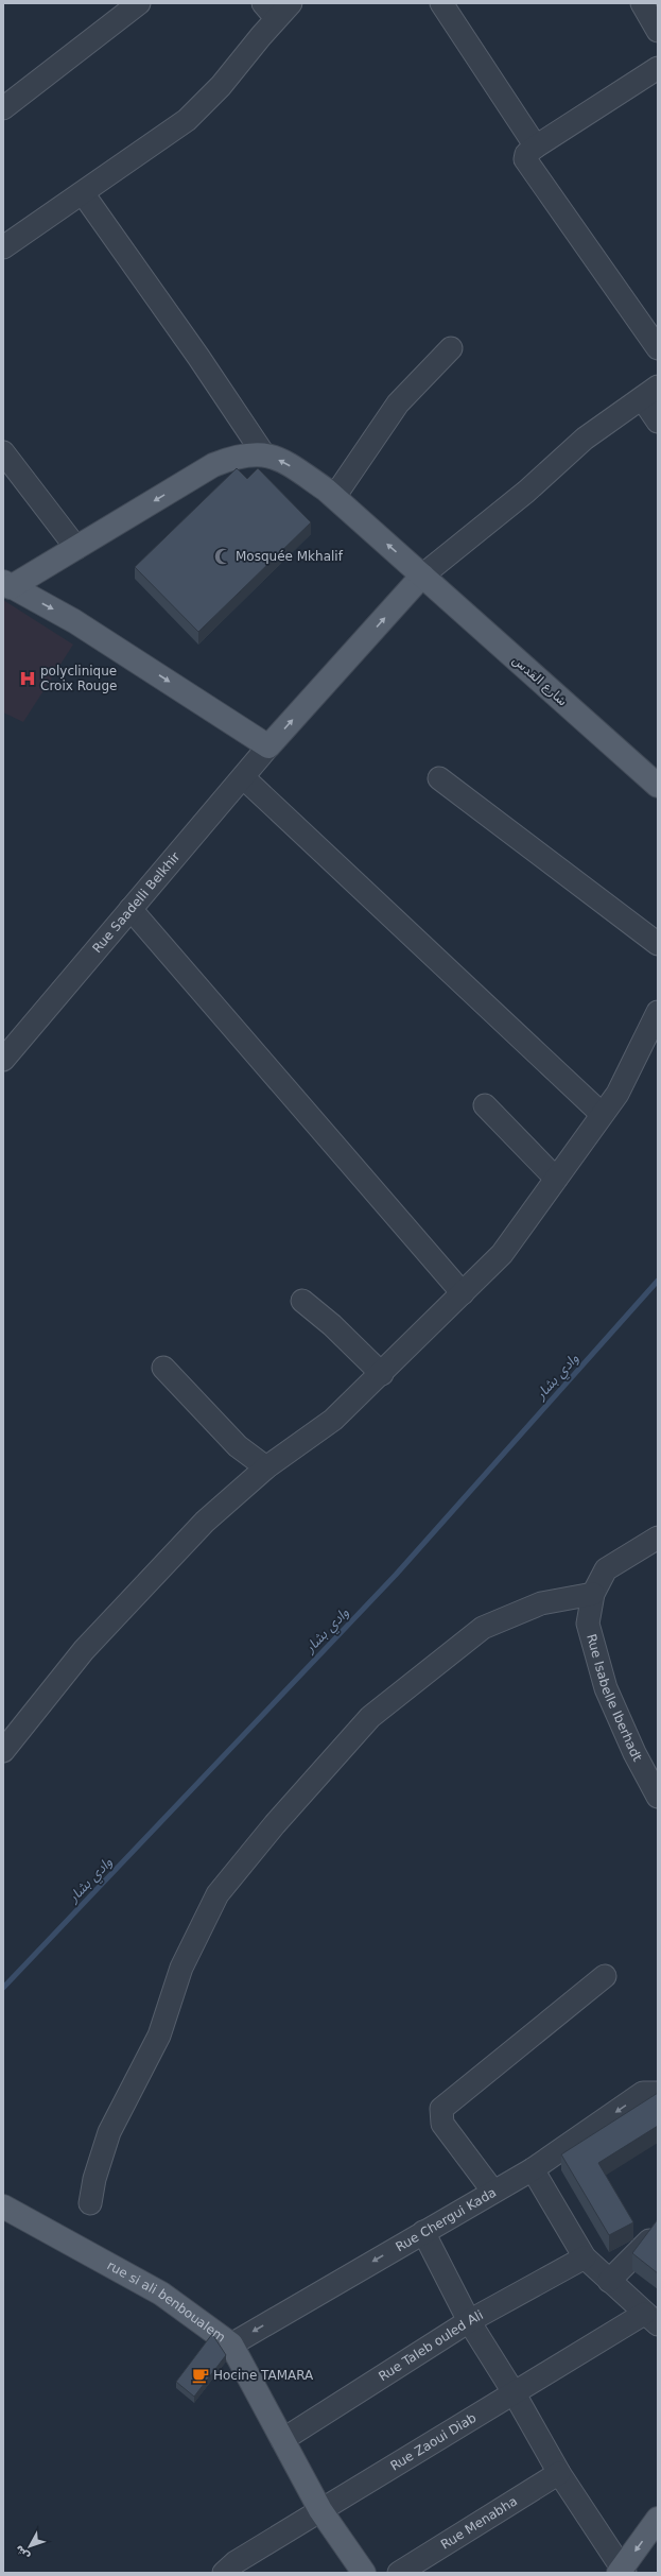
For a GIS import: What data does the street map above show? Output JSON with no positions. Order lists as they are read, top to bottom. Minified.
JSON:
{"streets":{"main road":["شارع القدس","rue si ali benboualem"],"street":["Rue Saadelli Belkhir","Rue Isabelle Iberhadt","Rue Chergui Kada","Rue Taleb ouled Ali","Rue Zaoui Diab","Rue Menabha"]},"crossings":[["Rue Chergui Kada","rue si ali benboualem"],["rue si ali benboualem","Rue Taleb ouled Ali"],["rue si ali benboualem","Rue Zaoui Diab"]],"one_way":["شارع القدس","Rue Chergui Kada"],"water":["وادي بشار"],"places":{"mosque":["Mosquée Mkhalif"],"hospital":["polyclinique Croix Rouge"],"cafe":["Hocine TAMARA"]},"north":"bottom left"}
